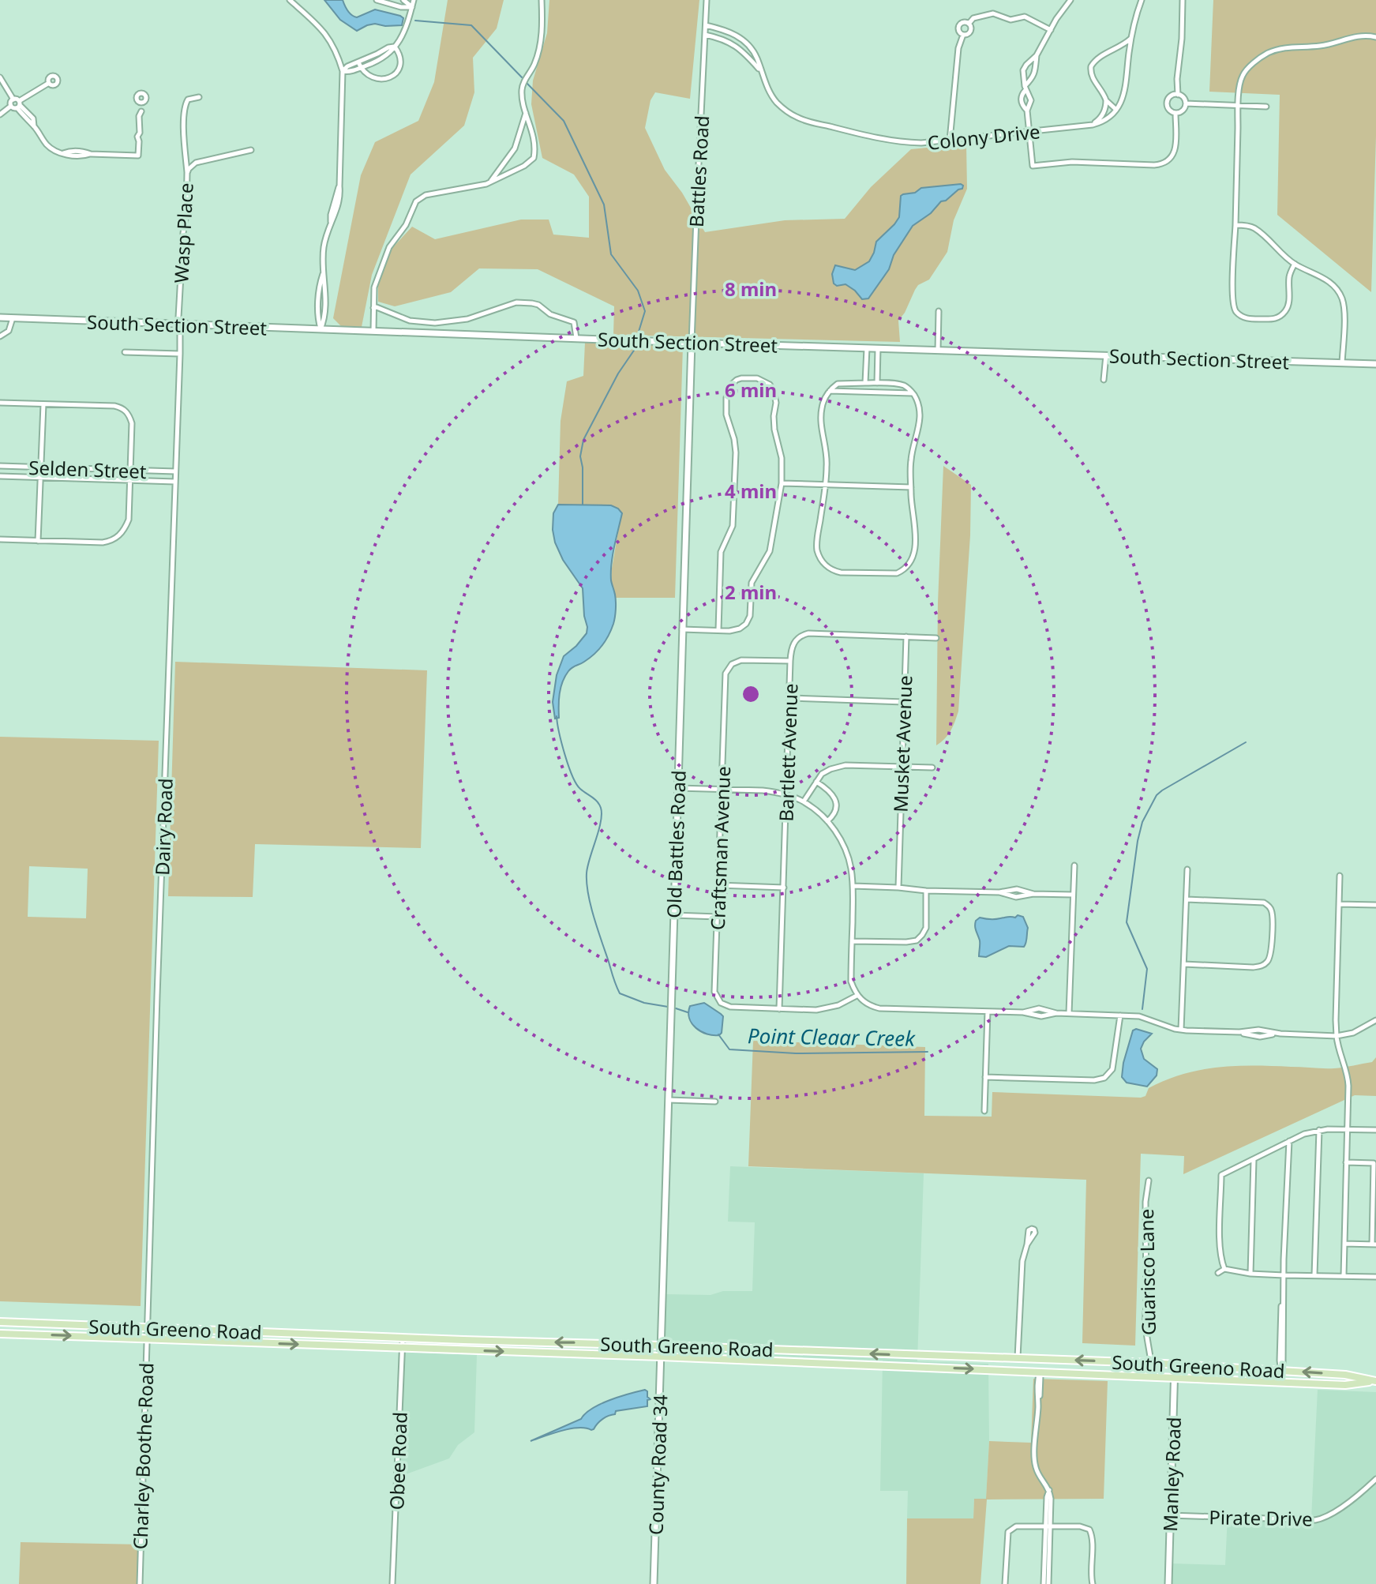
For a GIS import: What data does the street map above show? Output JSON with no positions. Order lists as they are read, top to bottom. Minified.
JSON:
{"streets":{"main road":["South Greeno Road"],"street":["Colony Drive","Battles Road","Wasp Place","South Section Street","Selden Street","Musket Avenue","Bartlett Avenue","Dairy Road","Old Battles Road","Craftsman Avenue","Guarisco Lane","Charley Boothe Road","Obee Road","County Road 34","Manley Road","Pirate Drive"]},"crossings":[["Colony Drive","Battles Road"],["Battles Road","South Section Street"],["Battles Road","Old Battles Road"],["Wasp Place","South Section Street"],["Wasp Place","Dairy Road"],["South Section Street","Dairy Road"],["South Section Street","Old Battles Road"],["Selden Street","Dairy Road"],["Musket Avenue","Bartlett Avenue"],["Bartlett Avenue","Craftsman Avenue"],["Dairy Road","South Greeno Road"],["Dairy Road","Charley Boothe Road"],["Old Battles Road","South Greeno Road"],["Old Battles Road","County Road 34"],["Guarisco Lane","South Greeno Road"],["South Greeno Road","Charley Boothe Road"],["South Greeno Road","Obee Road"],["South Greeno Road","County Road 34"],["South Greeno Road","Manley Road"],["Manley Road","Pirate Drive"]],"water":["Point Cleaar Creek"],"rings":["8 min","6 min","4 min","2 min"]}
